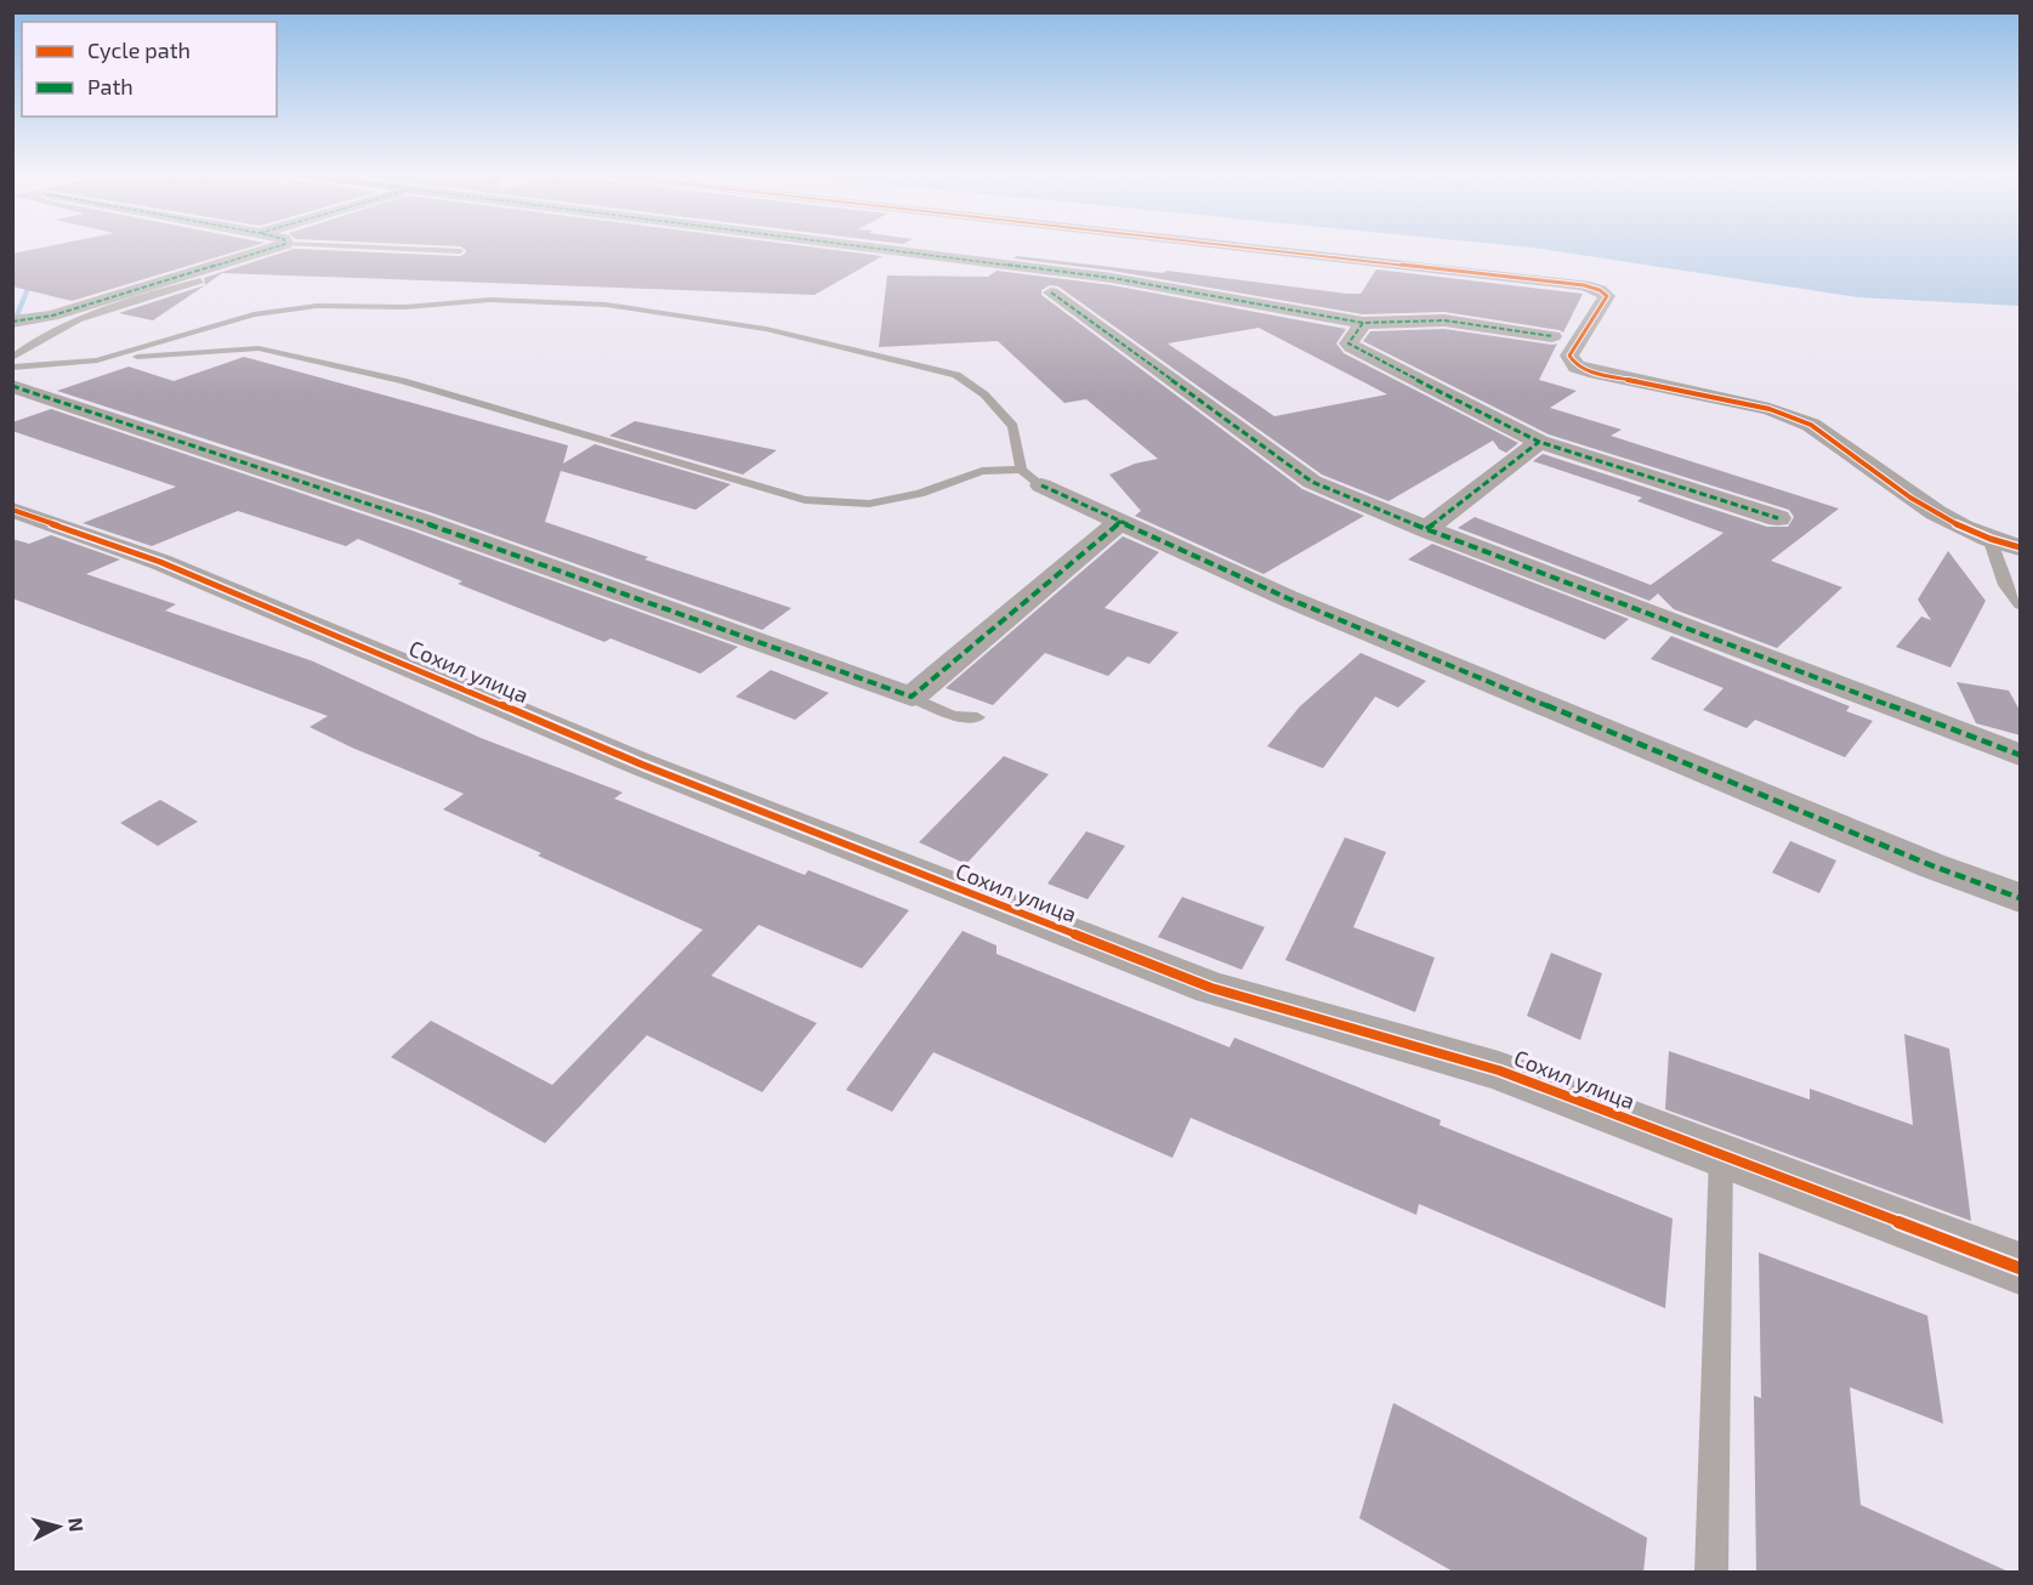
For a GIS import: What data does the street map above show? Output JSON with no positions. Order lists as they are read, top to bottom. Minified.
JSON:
{"streets":{"street":["Сохил улица"]},"legend":["Cycle path","Path"],"north":"right"}
